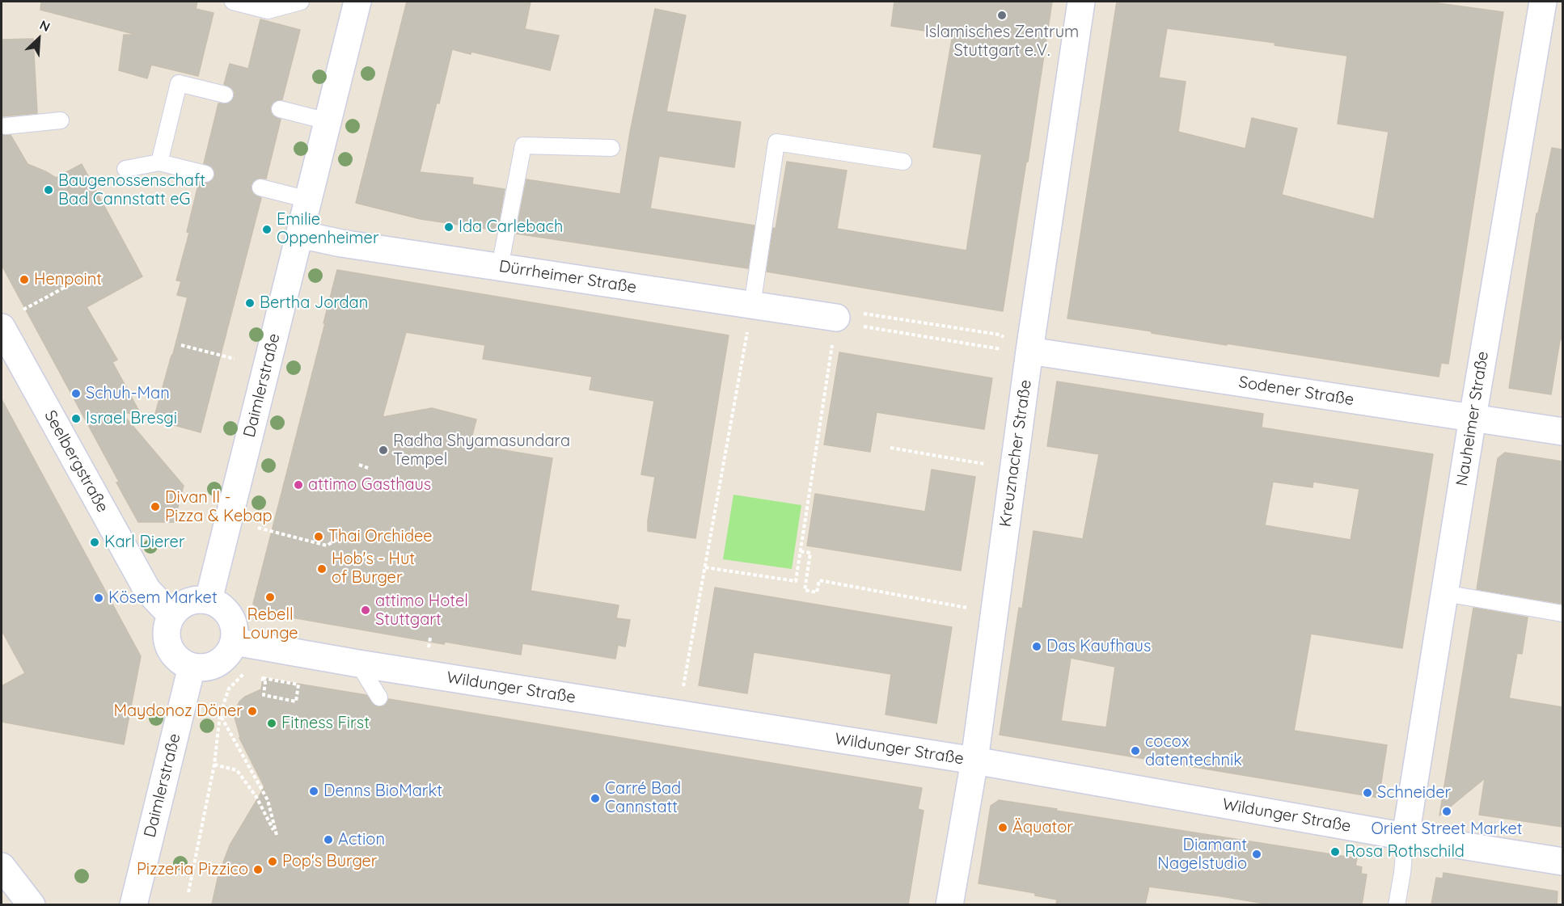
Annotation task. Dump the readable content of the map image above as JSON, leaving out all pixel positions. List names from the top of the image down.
{
  "streets": {
    "street": [
      "Dürrheimer Straße",
      "Daimlerstraße",
      "Sodener Straße",
      "Nauheimer Straße",
      "Kreuznacher Straße",
      "Seelbergstraße",
      "Wildunger Straße"
    ]
  },
  "crossings": [
    ["Dürrheimer Straße", "Daimlerstraße"],
    ["Daimlerstraße", "Seelbergstraße"],
    ["Daimlerstraße", "Wildunger Straße"],
    ["Sodener Straße", "Nauheimer Straße"],
    ["Sodener Straße", "Kreuznacher Straße"],
    ["Nauheimer Straße", "Wildunger Straße"],
    ["Kreuznacher Straße", "Wildunger Straße"],
    ["Seelbergstraße", "Wildunger Straße"]
  ],
  "places": [
    "Islamisches Zentrum Stuttgart e.V.",
    "Baugenossenschaft Bad Cannstatt eG",
    "Ida Carlebach",
    "Emilie Oppenheimer",
    "Henpoint",
    "Bertha Jordan",
    "Schuh-Man",
    "Israel Bresgi",
    "Radha Shyamasundara Tempel",
    "attimo Gasthaus",
    "Divan II - Pizza & Kebap",
    "Thai Orchidee",
    "Karl Dierer",
    "Hob's - Hut of Burger",
    "Rebell Lounge",
    "Kösem Market",
    "attimo Hotel Stuttgart",
    "Das Kaufhaus",
    "Maydonoz Döner",
    "Fitness First",
    "cocox datentechnik",
    "Denns BioMarkt",
    "Schneider",
    "Carré Bad Cannstatt",
    "Orient Street Market",
    "Äquator",
    "Action",
    "Rosa Rothschild",
    "Diamant Nagelstudio",
    "Pop's Burger",
    "Pizzeria Pizzico"
  ],
  "north": "top right"
}
